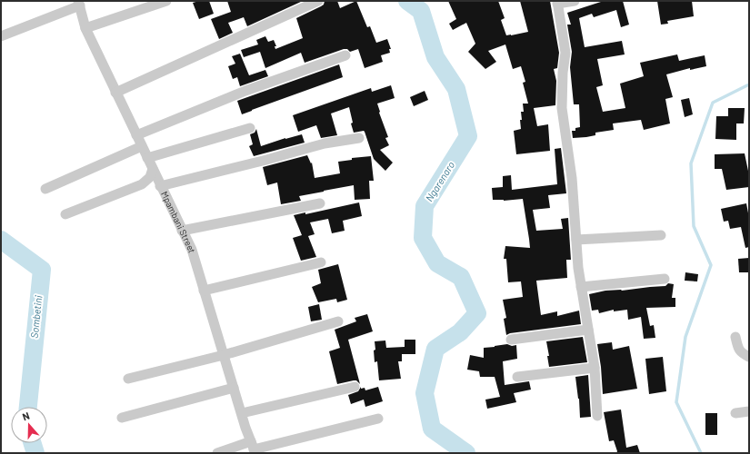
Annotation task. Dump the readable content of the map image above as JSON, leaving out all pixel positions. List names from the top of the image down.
{
  "streets": {
    "street": ["Mpambani Street"]
  },
  "water": ["Ngarenaro", "Sombetini"],
  "north": "top"
}
